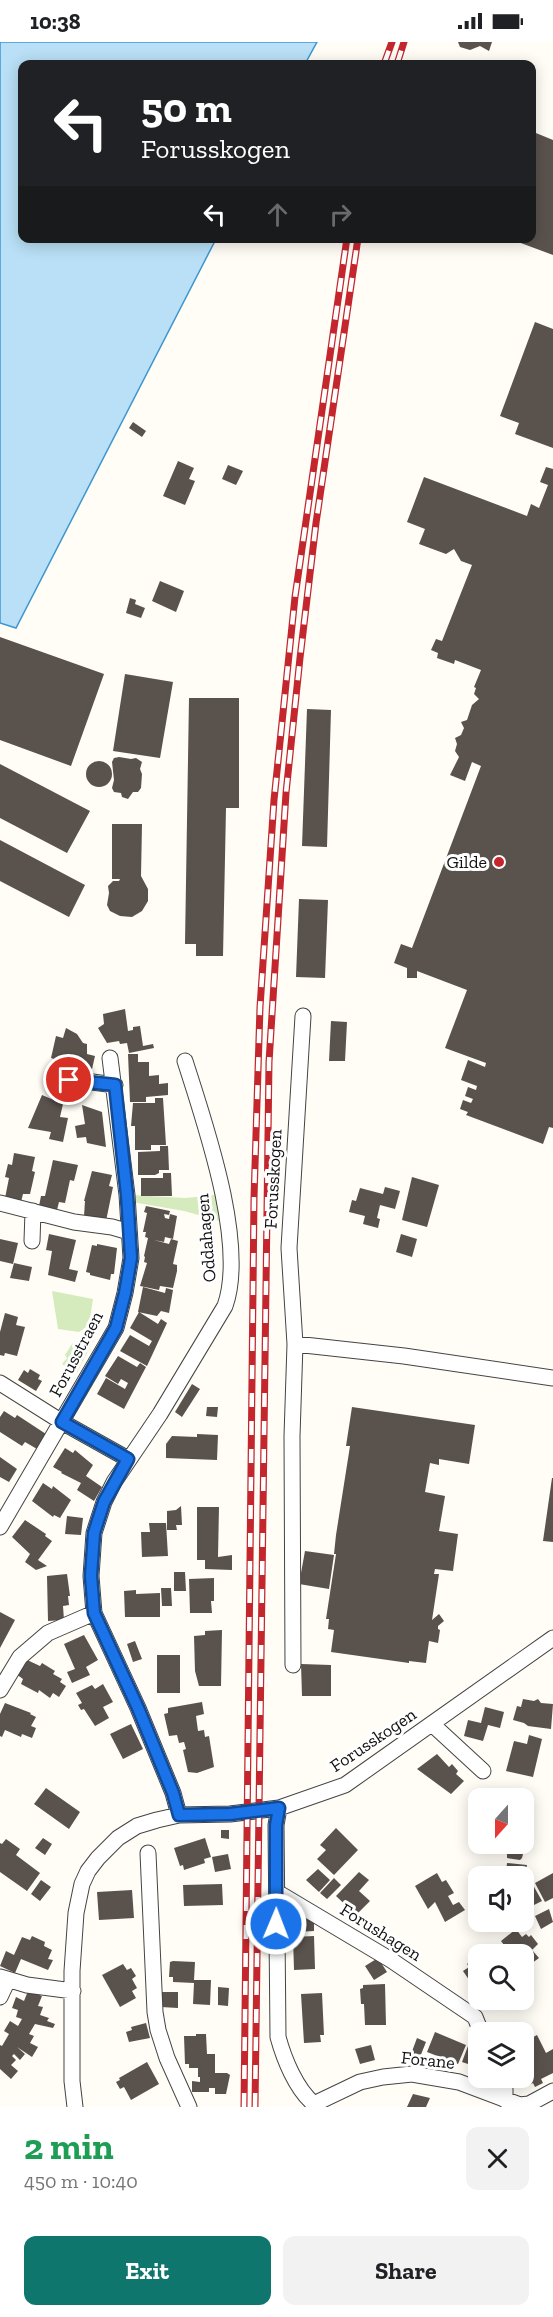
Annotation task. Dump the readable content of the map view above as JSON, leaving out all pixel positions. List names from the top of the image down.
{
  "streets": {
    "street": [
      "Forusskogen",
      "Oddahagen",
      "Forusstraen",
      "Forushagen",
      "Forane"
    ]
  },
  "crossings": [
    ["Forusskogen", "Oddahagen"]
  ],
  "places": ["Gilde"],
  "north": "bottom",
  "page": {
    "status": "10:38",
    "turn": ["50 m", "Forusskogen"],
    "heading": ["2 min", "450 m · 10:40"],
    "buttons": ["Exit", "Share"]
  }
}
